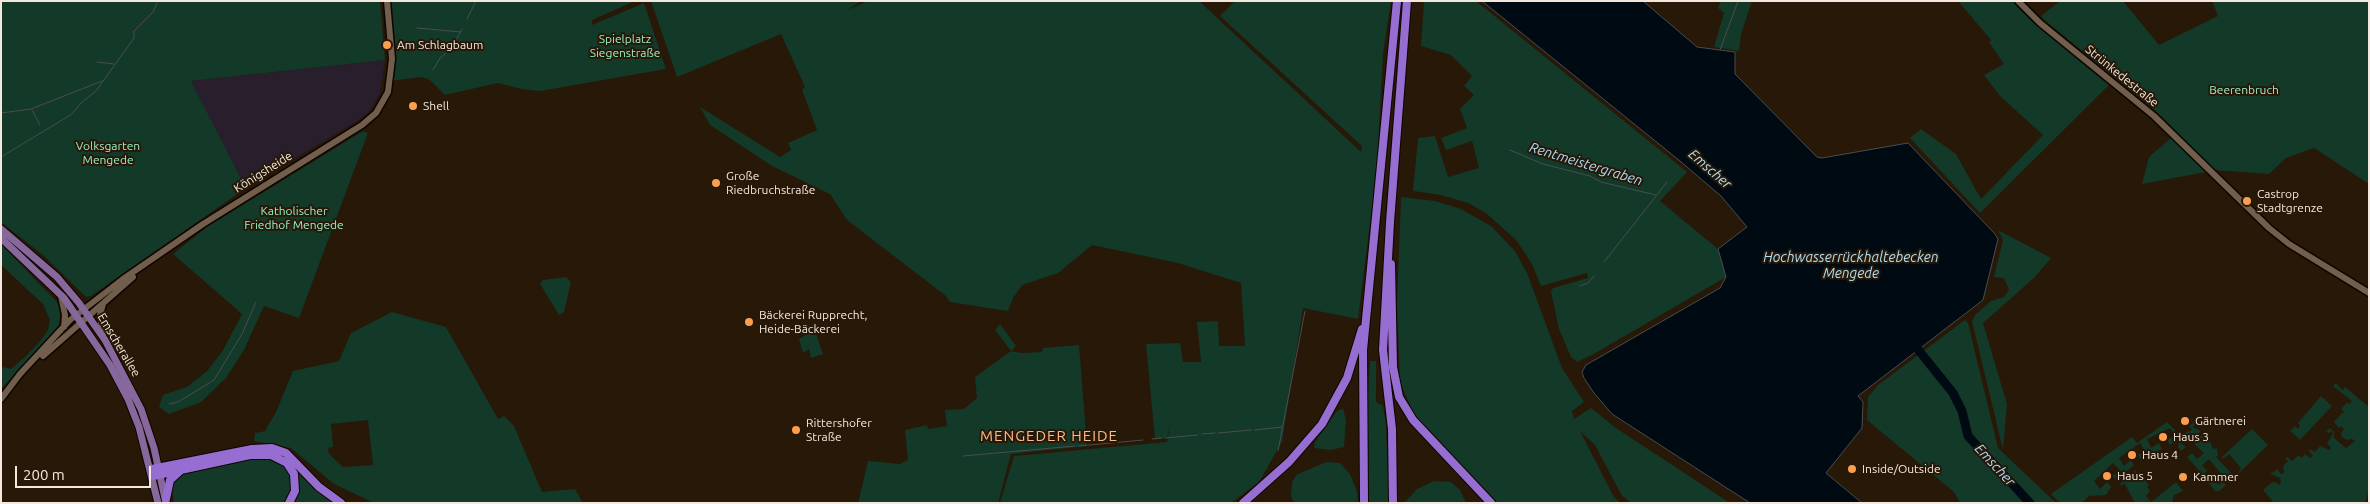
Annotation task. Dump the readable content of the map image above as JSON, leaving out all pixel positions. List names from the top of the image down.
{
  "streets": {
    "main road": ["Strünkedestraße", "Königsheide", "Emscherallee"]
  },
  "crossings": [
    ["Königsheide", "Emscherallee"]
  ],
  "districts": ["MENGEDER HEIDE"],
  "water": ["Rentmeistergraben", "Emscher", "Hochwasserrückhaltebecken Mengede"],
  "parks": [
    "Spielplatz Siegenstraße",
    "Beerenbruch",
    "Volksgarten Mengede",
    "Katholischer Friedhof Mengede"
  ],
  "places": [
    "Am Schlagbaum",
    "Shell",
    "Große Riedbruchstraße",
    "Castrop Stadtgrenze",
    "Bäckerei Rupprecht, Heide-Bäckerei",
    "Gärtnerei",
    "Rittershofer Straße",
    "Haus 3",
    "Haus 4",
    "Inside/Outside",
    "Haus 5",
    "Kammer"
  ],
  "scale_bar": "200 m"
}
